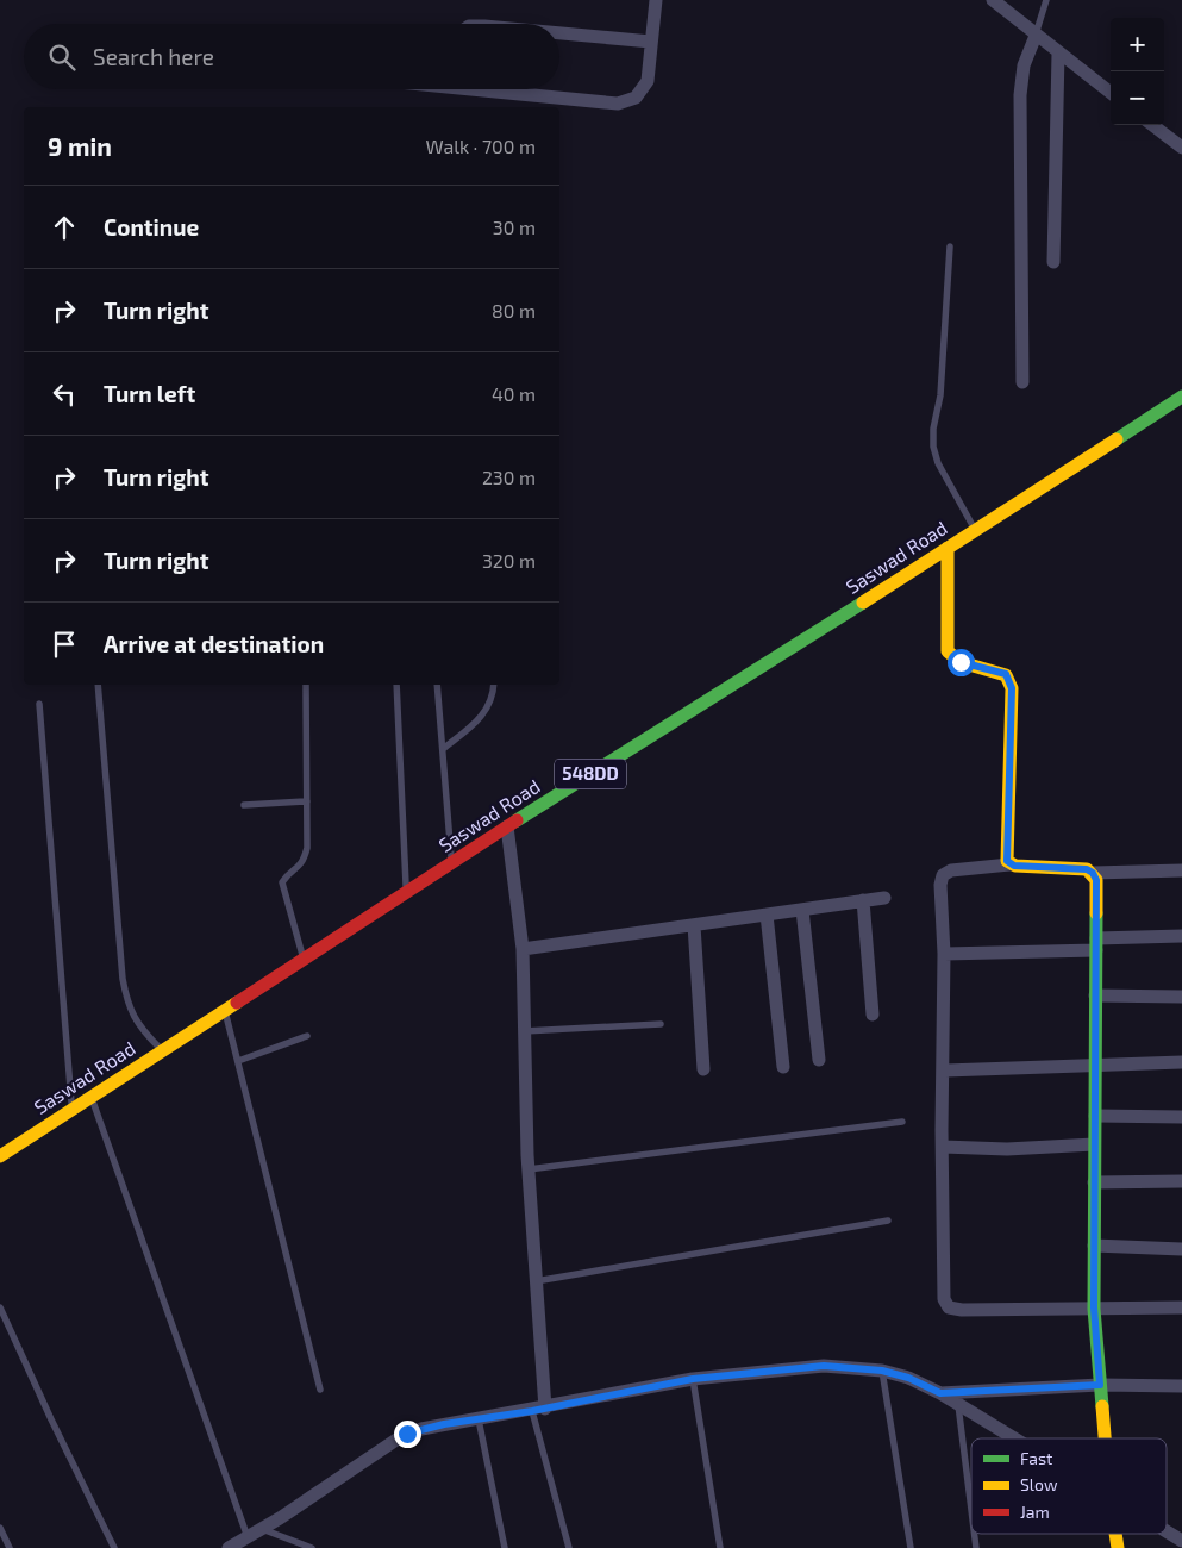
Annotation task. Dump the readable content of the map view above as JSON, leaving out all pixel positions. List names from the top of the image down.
{
  "streets": {
    "main road": ["Saswad Road", "548DD"]
  },
  "legend": ["Fast", "Slow", "Jam"],
  "page": {
    "map_buttons": ["+", "−"],
    "search": "Search here",
    "heading": ["9 min", "Walk · 700 m"],
    "list": [
      ["Continue", "30 m"],
      ["Turn right", "80 m"],
      ["Turn left", "40 m"],
      ["Turn right", "230 m"],
      ["Turn right", "320 m"],
      "Arrive at destination"
    ]
  }
}
